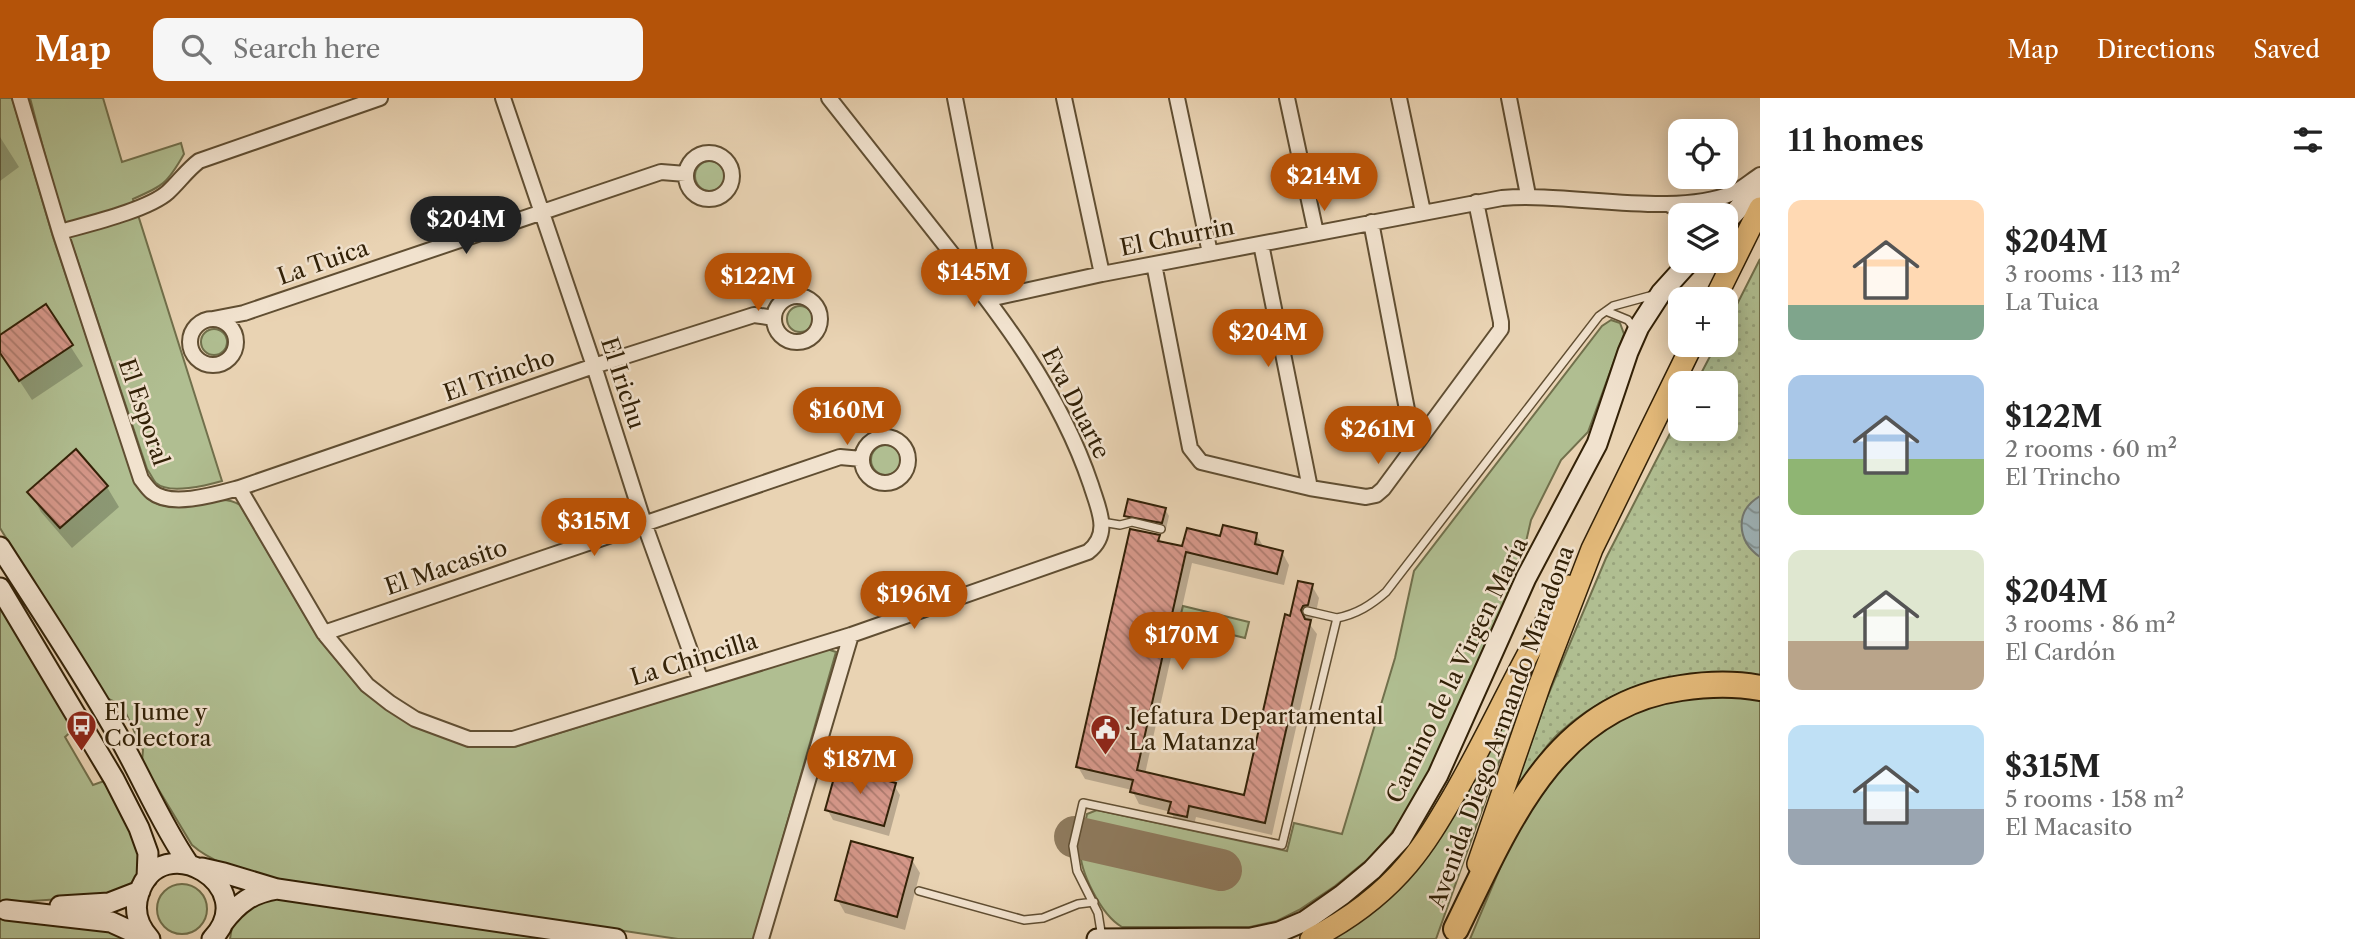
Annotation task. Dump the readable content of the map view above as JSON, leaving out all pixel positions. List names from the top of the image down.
{
  "streets": {
    "main road": ["Avenida Diego Armando Maradona"],
    "street": [
      "El Churrin",
      "La Tuica",
      "El Trincho",
      "El Irichu",
      "Eva Duarte",
      "El Esporal",
      "El Macasito",
      "La Chincilla",
      "Camino de la Virgen María"
    ]
  },
  "crossings": [
    ["El Churrin", "Eva Duarte"],
    ["La Tuica", "El Irichu"],
    ["El Trincho", "El Irichu"],
    ["El Trincho", "El Esporal"],
    ["El Irichu", "El Macasito"],
    ["El Irichu", "La Chincilla"],
    ["Eva Duarte", "La Chincilla"],
    ["El Macasito", "La Chincilla"]
  ],
  "places": {
    "bus stop": ["El Jume y Colectora"],
    "public building": ["Jefatura Departamental La Matanza"]
  },
  "page": {
    "header": "Map",
    "search": "Search here",
    "nav": ["Map", "Directions", "Saved"],
    "heading": "11 homes",
    "map_buttons": ["+", "−"],
    "price": [
      "$214M",
      "$204M",
      "$145M",
      "$122M",
      "$204M",
      "$160M",
      "$261M",
      "$315M",
      "$196M",
      "$170M",
      "$187M"
    ],
    "list": [
      {
        "name": "$204M",
        "note": "3 rooms · 113 m² · La Tuica"
      },
      {
        "name": "$122M",
        "note": "2 rooms · 60 m² · El Trincho"
      },
      {
        "name": "$204M",
        "note": "3 rooms · 86 m² · El Cardón"
      },
      {
        "name": "$315M",
        "note": "5 rooms · 158 m² · El Macasito"
      }
    ]
  }
}
